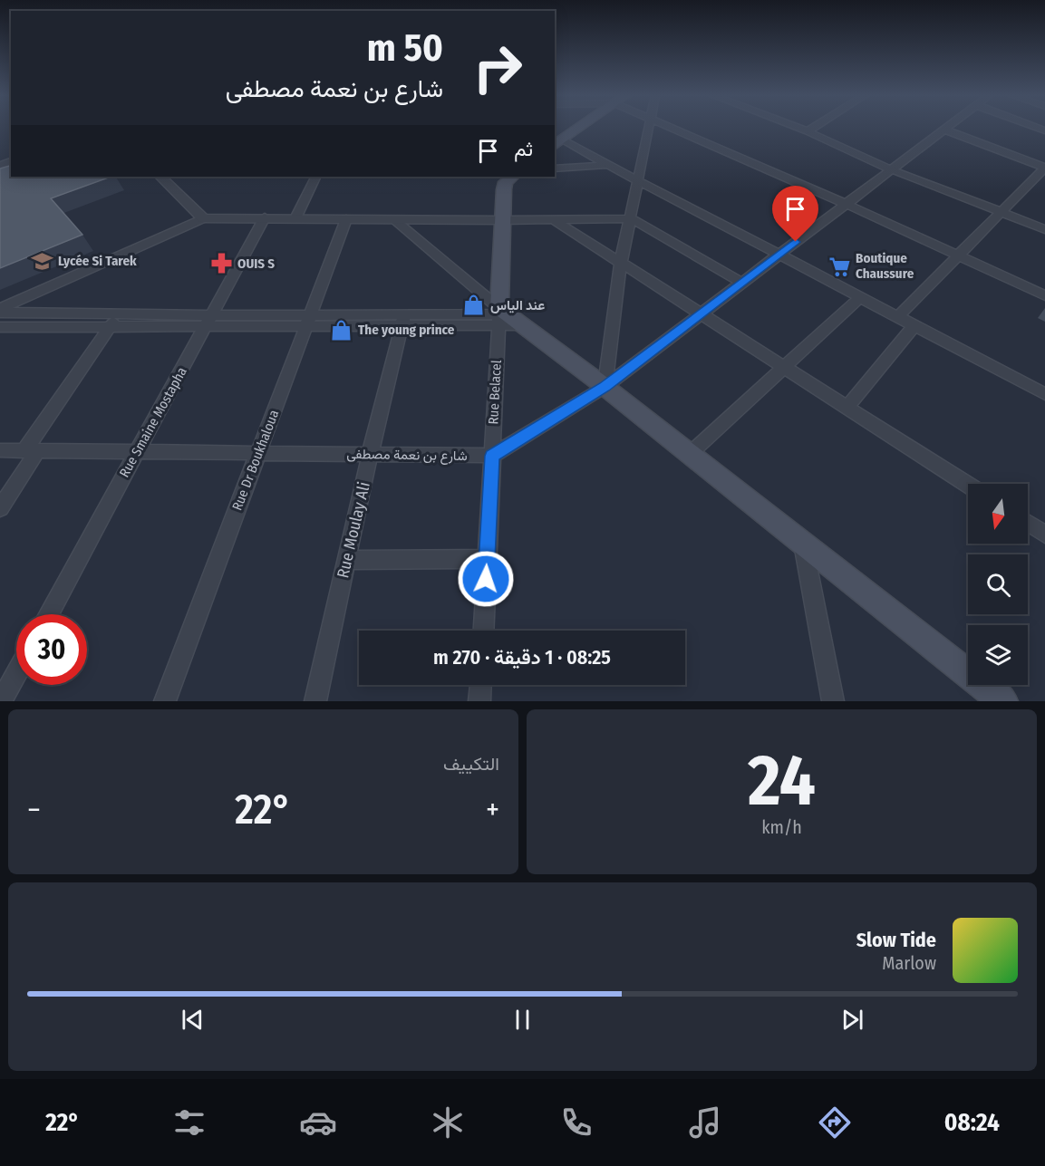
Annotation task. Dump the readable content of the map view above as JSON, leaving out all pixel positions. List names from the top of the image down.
{
  "streets": {
    "street": [
      "Rue Belacel",
      "Rue Smaine Mostapha",
      "شارع بن نعمة مصطفى",
      "Rue Dr Boukhaloua",
      "Rue Moulay Ali"
    ]
  },
  "crossings": [
    ["Rue Belacel", "شارع بن نعمة مصطفى"],
    ["Rue Smaine Mostapha", "شارع بن نعمة مصطفى"],
    ["شارع بن نعمة مصطفى", "Rue Dr Boukhaloua"],
    ["شارع بن نعمة مصطفى", "Rue Moulay Ali"]
  ],
  "places": {
    "school or university": ["Lycée Si Tarek"],
    "pharmacy": ["OUIS S"],
    "supermarket": ["Boutique Chaussure"],
    "shop": ["عند الياس", "The young prince"]
  },
  "north": "bottom",
  "page": {
    "turn": ["50 m", "شارع بن نعمة مصطفى"],
    "then": "ثم",
    "limit": "30",
    "trip": "08:25 · 1 دقيقة · 270 m",
    "tile": [
      ["24", "km/h"],
      "التكييف"
    ],
    "heat": ["−", "22°", "+"],
    "song": ["Slow Tide", "Marlow"],
    "tabs": ["08:24", "22°"]
  }
}
